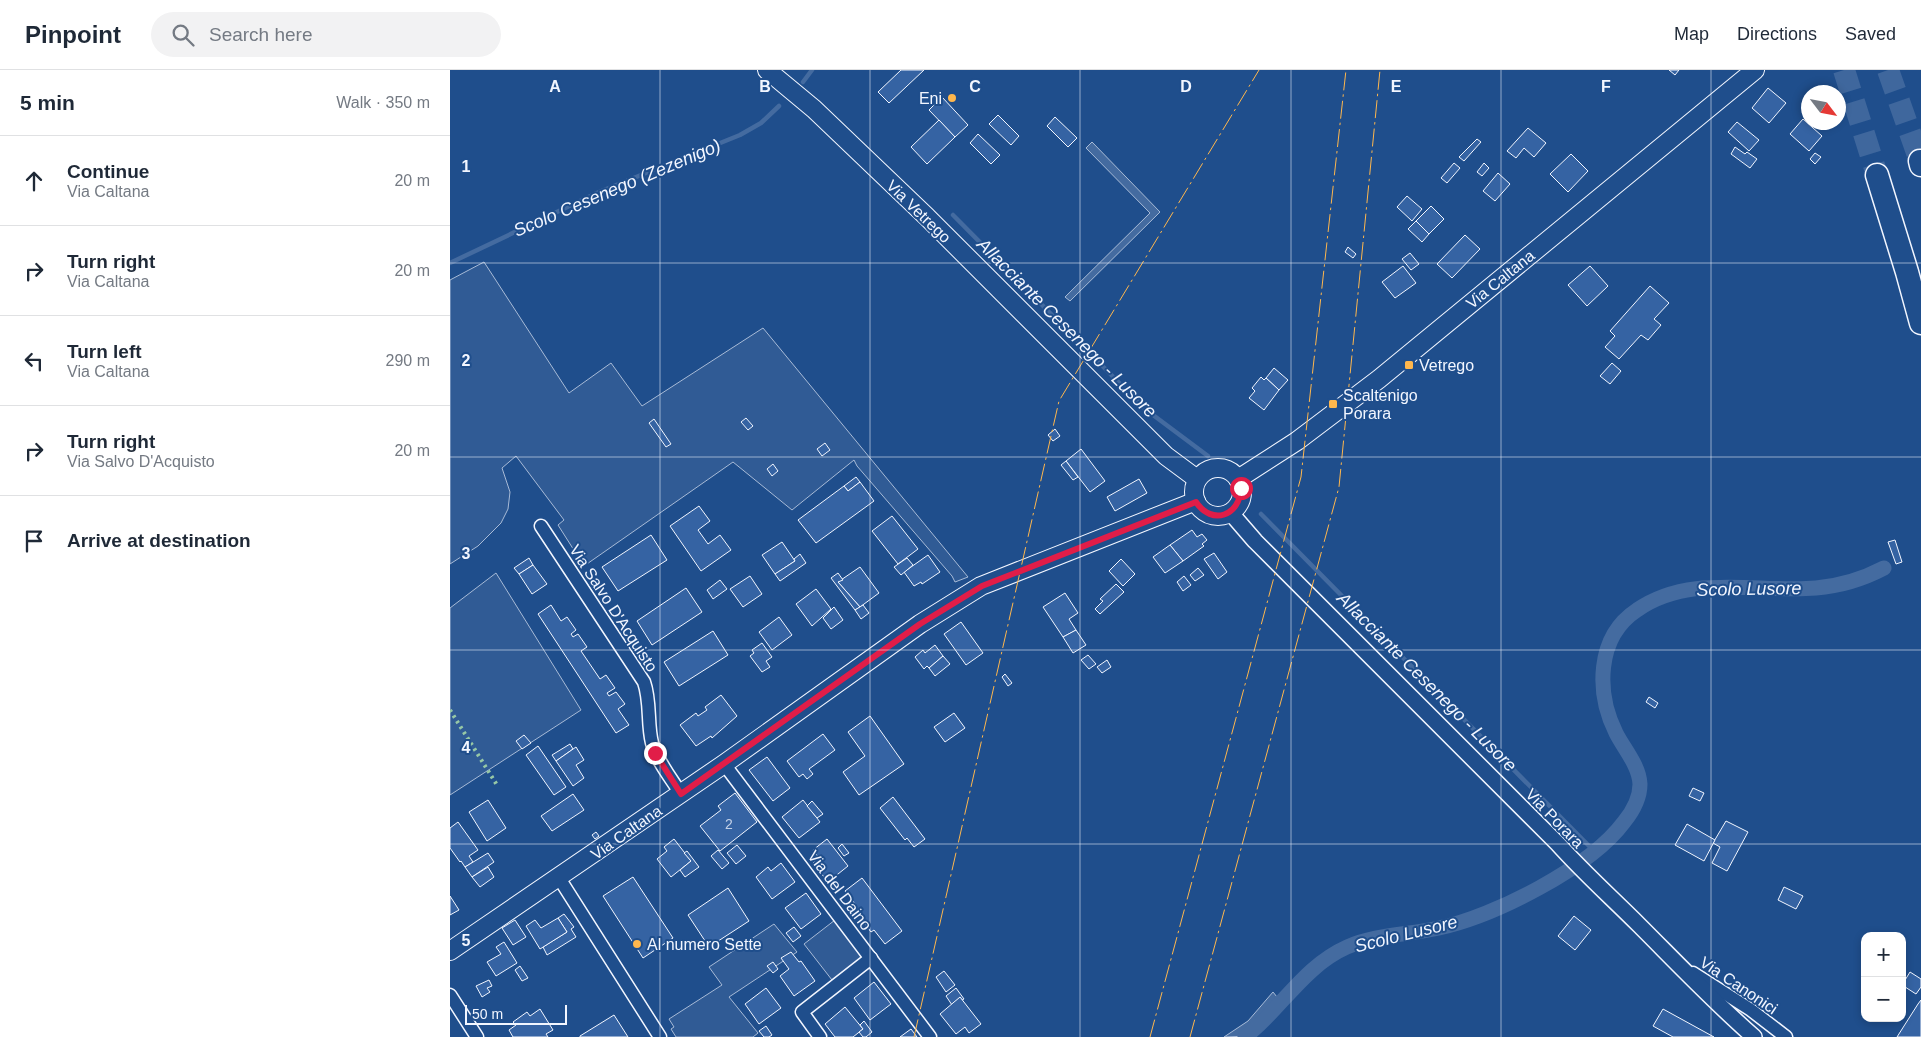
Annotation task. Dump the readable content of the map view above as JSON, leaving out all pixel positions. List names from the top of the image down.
{
  "streets": {
    "main road": ["Via Vetrego", "Via Caltana"],
    "street": [
      "Via Salvo D'Acquisto",
      "Via Porara",
      "Via del Daino",
      "Via Canonici"
    ]
  },
  "crossings": [
    ["Via Vetrego", "Via Caltana"],
    ["Via Vetrego", "Via Porara"],
    ["Via Caltana", "Via Salvo D'Acquisto"],
    ["Via Caltana", "Via Porara"],
    ["Via Caltana", "Via del Daino"],
    ["Via Porara", "Via Canonici"]
  ],
  "water": ["Scolo Cesenego (Zezenigo)", "Allacciante Cesenego - Lusore", "Scolo Lusore"],
  "places": {
    "other": ["Eni", "Al numero Sette"],
    "transit": ["Vetrego", "Scaltenigo Porara"]
  },
  "house_numbers": ["2"],
  "scale_bar": "50 m",
  "north": "bottom right",
  "page": {
    "header": "Pinpoint",
    "search": "Search here",
    "nav": ["Map", "Directions", "Saved"],
    "heading": ["5 min", "Walk · 350 m"],
    "list": [
      ["Continue", "Via Caltana", "20 m"],
      ["Turn right", "Via Caltana", "20 m"],
      ["Turn left", "Via Caltana", "290 m"],
      ["Turn right", "Via Salvo D'Acquisto", "20 m"],
      "Arrive at destination"
    ],
    "map_buttons": ["+", "−"],
    "scale": "50 m"
  },
  "grid": {
    "columns": [
      "A",
      "B",
      "C",
      "D",
      "E",
      "F"
    ],
    "rows": [
      "1",
      "2",
      "3",
      "4",
      "5"
    ]
  }
}
